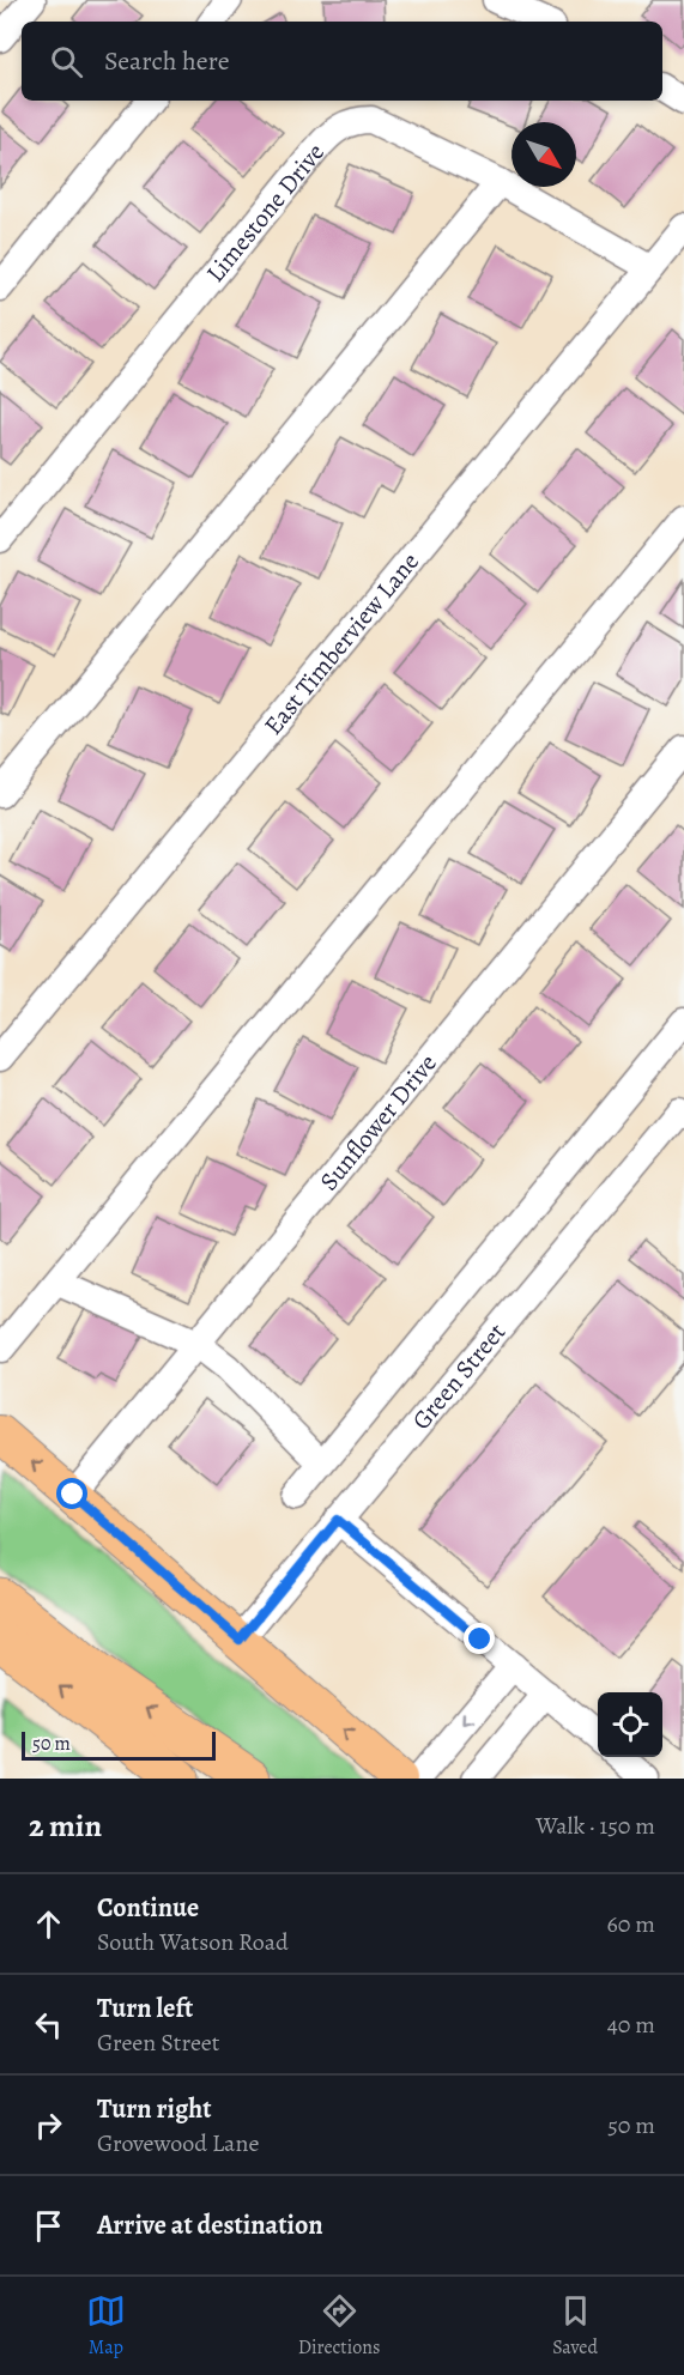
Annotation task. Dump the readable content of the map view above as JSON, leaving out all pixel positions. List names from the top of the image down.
{
  "streets": {
    "street": [
      "Limestone Drive",
      "East Timberview Lane",
      "Sunflower Drive",
      "Green Street"
    ]
  },
  "crossings": [
    ["Limestone Drive", "East Timberview Lane"]
  ],
  "scale_bar": "50 m",
  "north": "bottom right",
  "page": {
    "search": "Search here",
    "scale": "50 m",
    "heading": ["2 min", "Walk · 150 m"],
    "list": [
      ["Continue", "South Watson Road", "60 m"],
      ["Turn left", "Green Street", "40 m"],
      ["Turn right", "Grovewood Lane", "50 m"],
      "Arrive at destination"
    ],
    "nav": ["Map", "Directions", "Saved"]
  }
}
